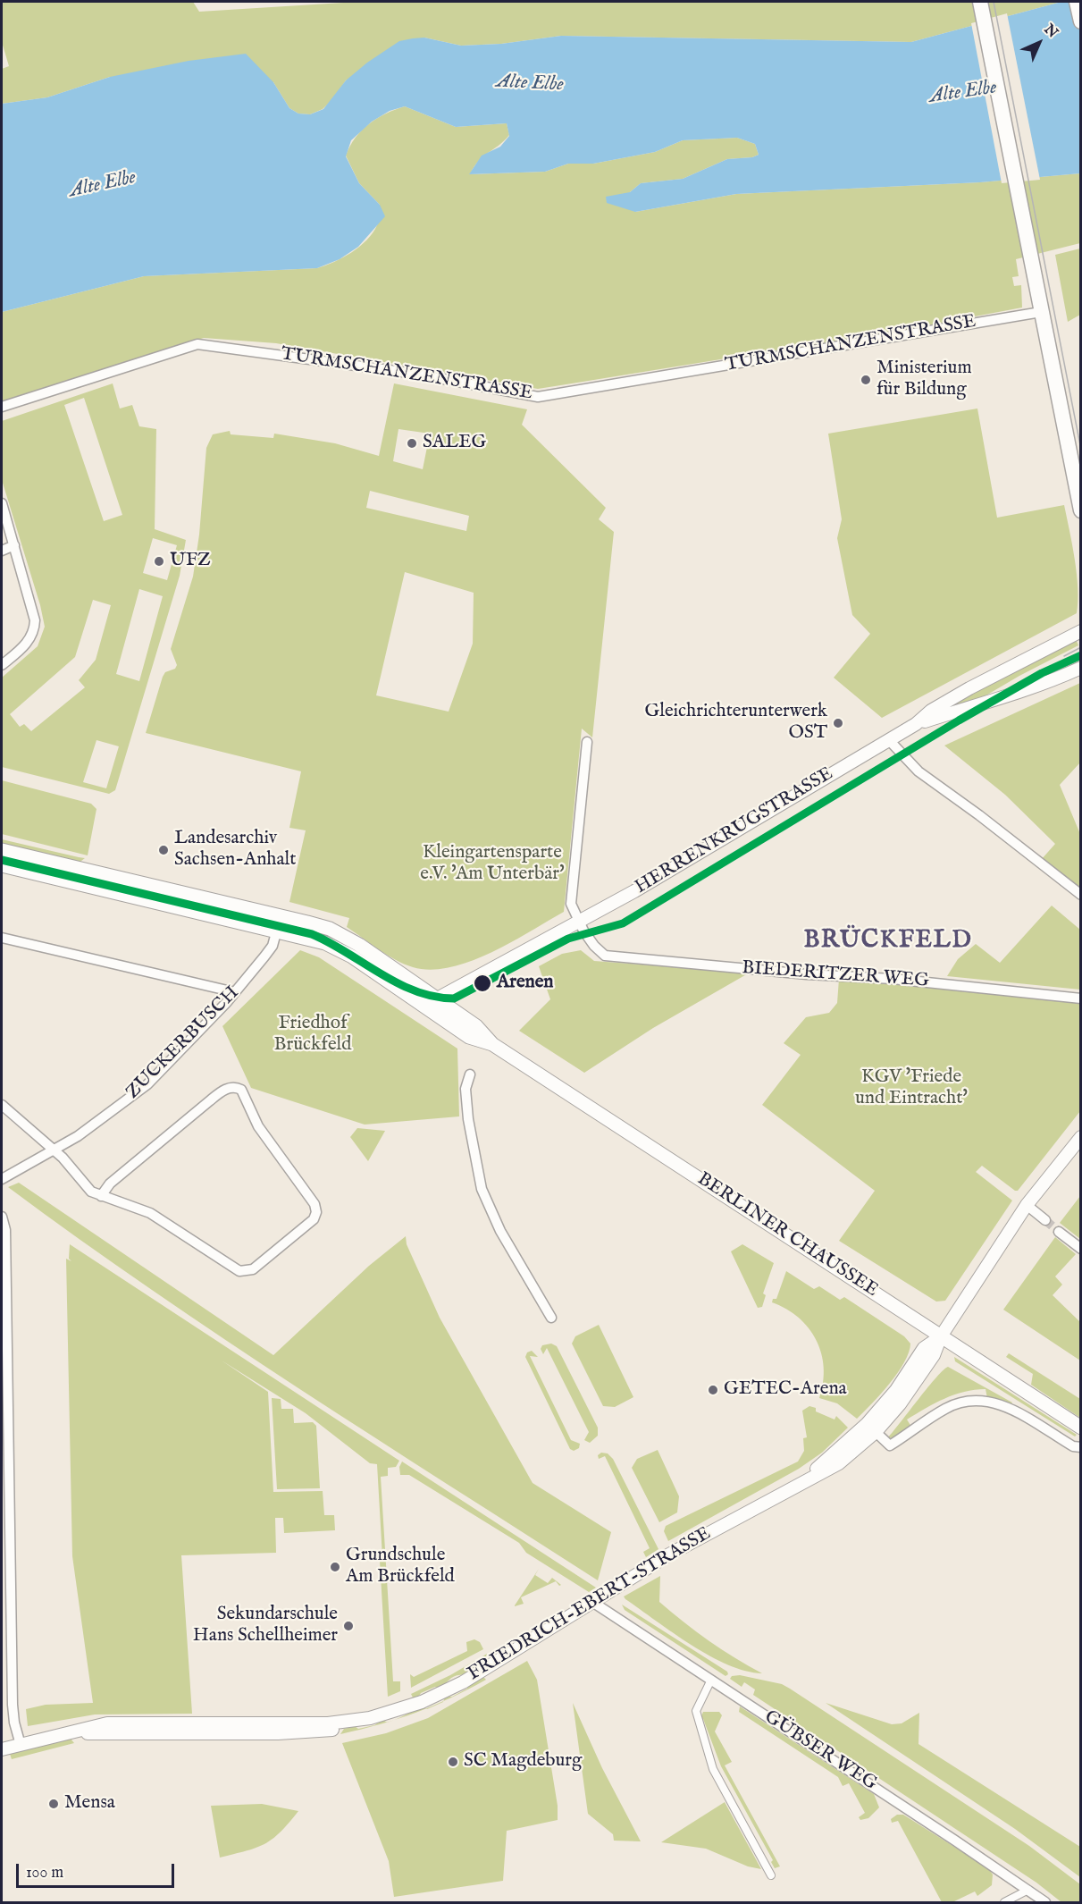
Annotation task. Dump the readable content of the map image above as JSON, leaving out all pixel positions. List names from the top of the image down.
{
  "streets": {
    "main road": ["BERLINER CHAUSSEE"],
    "street": [
      "TURMSCHANZENSTRASSE",
      "HERRENKRUGSTRASSE",
      "BIEDERITZER WEG",
      "ZUCKERBUSCH",
      "FRIEDRICH-EBERT-STRASSE",
      "GÜBSER WEG"
    ]
  },
  "crossings": [
    ["HERRENKRUGSTRASSE", "BIEDERITZER WEG"],
    ["HERRENKRUGSTRASSE", "BERLINER CHAUSSEE"],
    ["ZUCKERBUSCH", "BERLINER CHAUSSEE"],
    ["BERLINER CHAUSSEE", "FRIEDRICH-EBERT-STRASSE"],
    ["FRIEDRICH-EBERT-STRASSE", "GÜBSER WEG"]
  ],
  "districts": ["BRÜCKFELD"],
  "water": ["Alte Elbe"],
  "parks": ["Kleingartensparte e.V. 'Am Unterbär'", "Friedhof Brückfeld", "KGV 'Friede und Eintracht'"],
  "places": [
    "Ministerium für Bildung",
    "SALEG",
    "UFZ",
    "Gleichrichterunterwerk OST",
    "Landesarchiv Sachsen-Anhalt",
    "Arenen",
    "GETEC-Arena",
    "Grundschule Am Brückfeld",
    "Sekundarschule Hans Schellheimer",
    "SC Magdeburg",
    "Mensa"
  ],
  "scale_bar": "100 m",
  "north": "top right"
}
